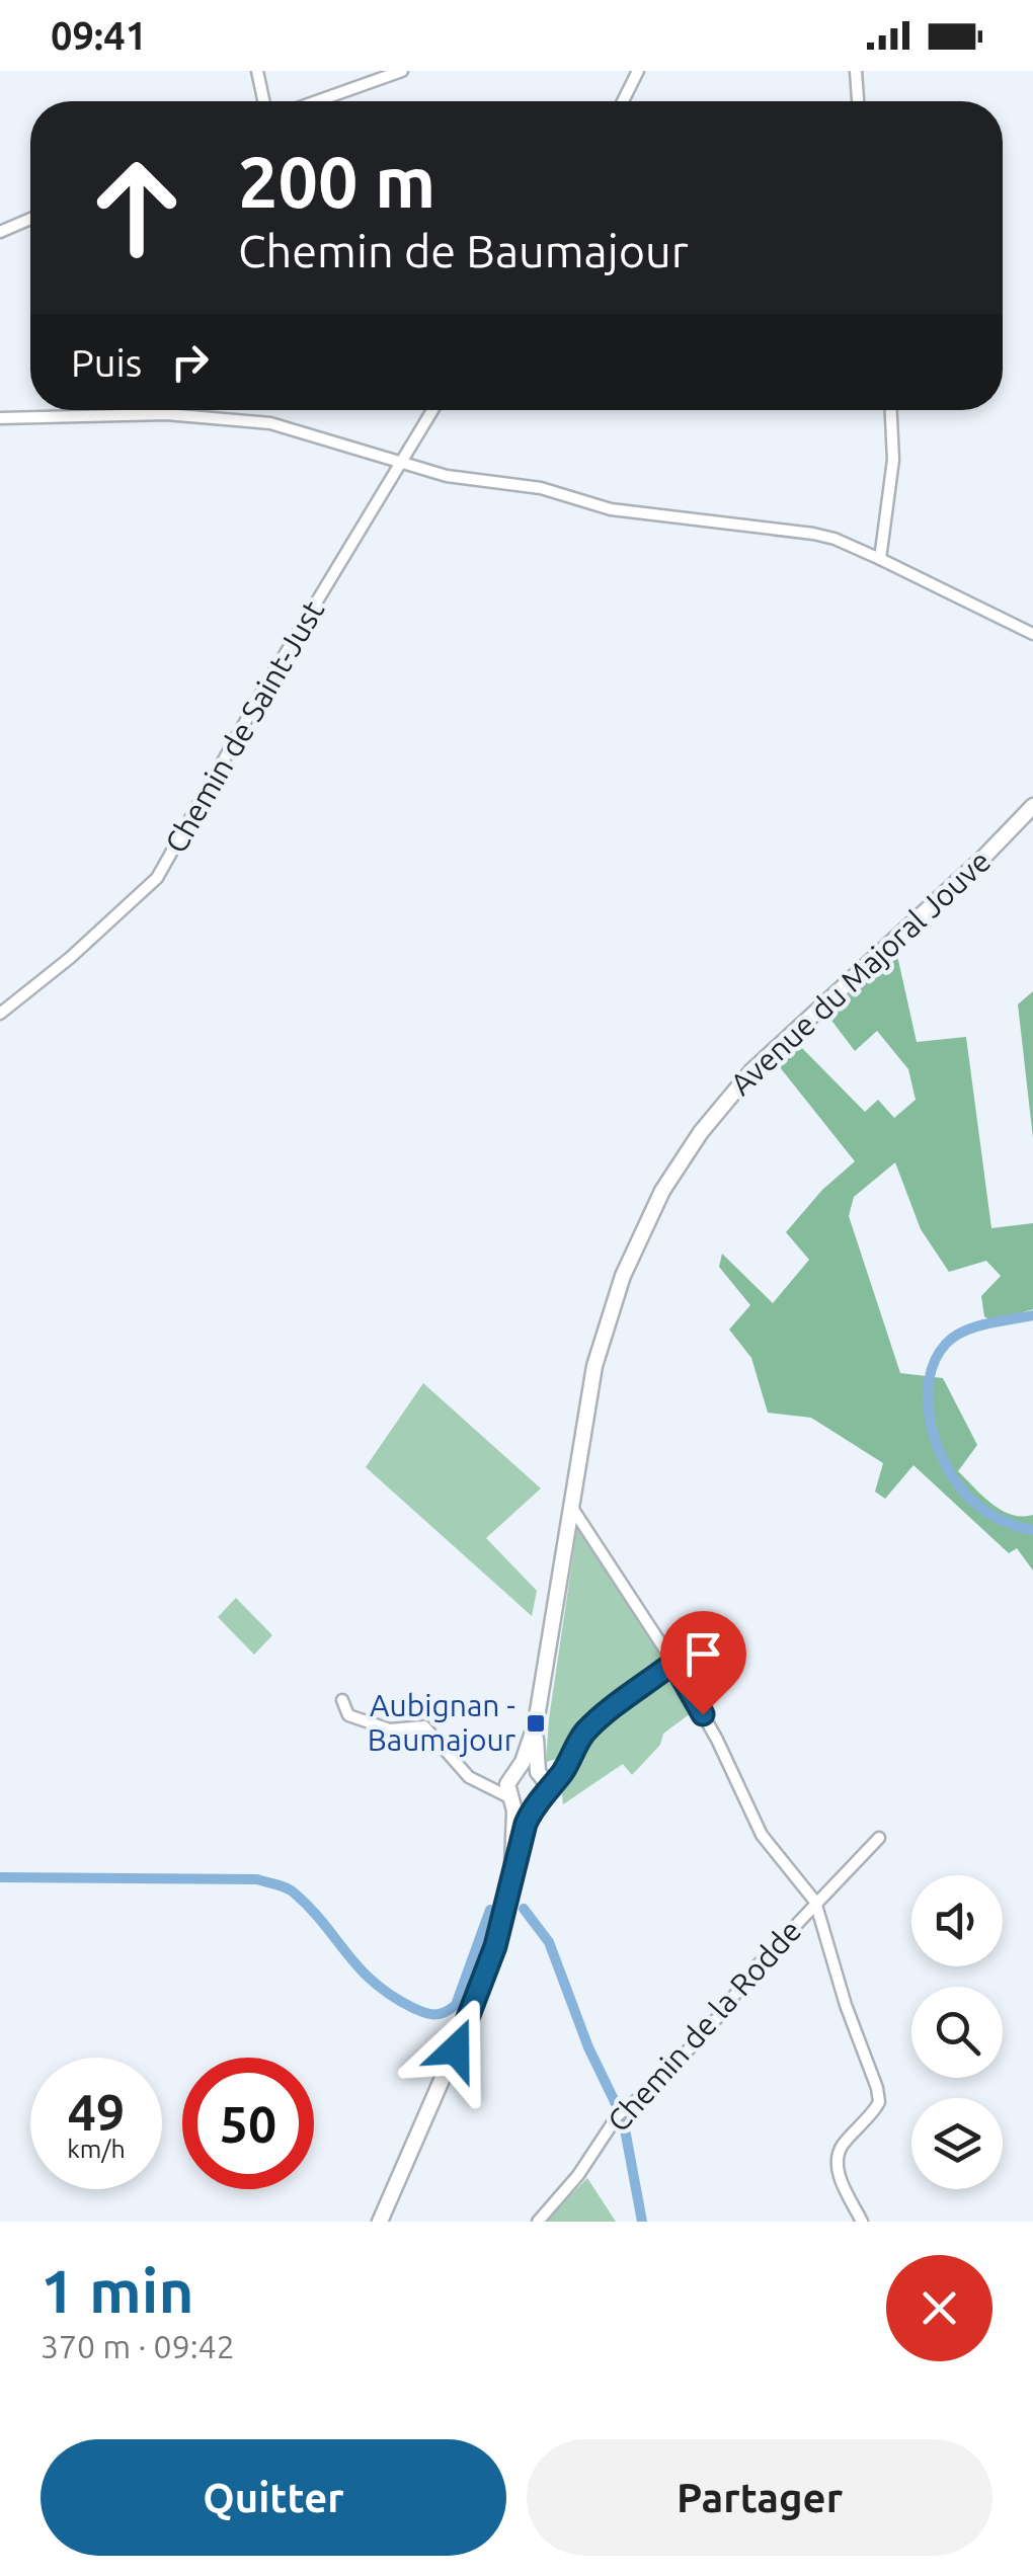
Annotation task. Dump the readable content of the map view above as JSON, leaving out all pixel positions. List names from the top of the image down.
{
  "streets": {
    "main road": ["Avenue du Majoral Jouve"],
    "street": ["Chemin de Saint-Just", "Chemin de la Rodde"]
  },
  "places": {
    "transit": ["Aubignan - Baumajour"]
  },
  "page": {
    "status": "09:41",
    "turn": ["200 m", "Chemin de Baumajour"],
    "then": "Puis",
    "speed": "49 km/h",
    "limit": "50",
    "heading": ["1 min", "370 m · 09:42"],
    "buttons": ["Quitter", "Partager"]
  }
}
